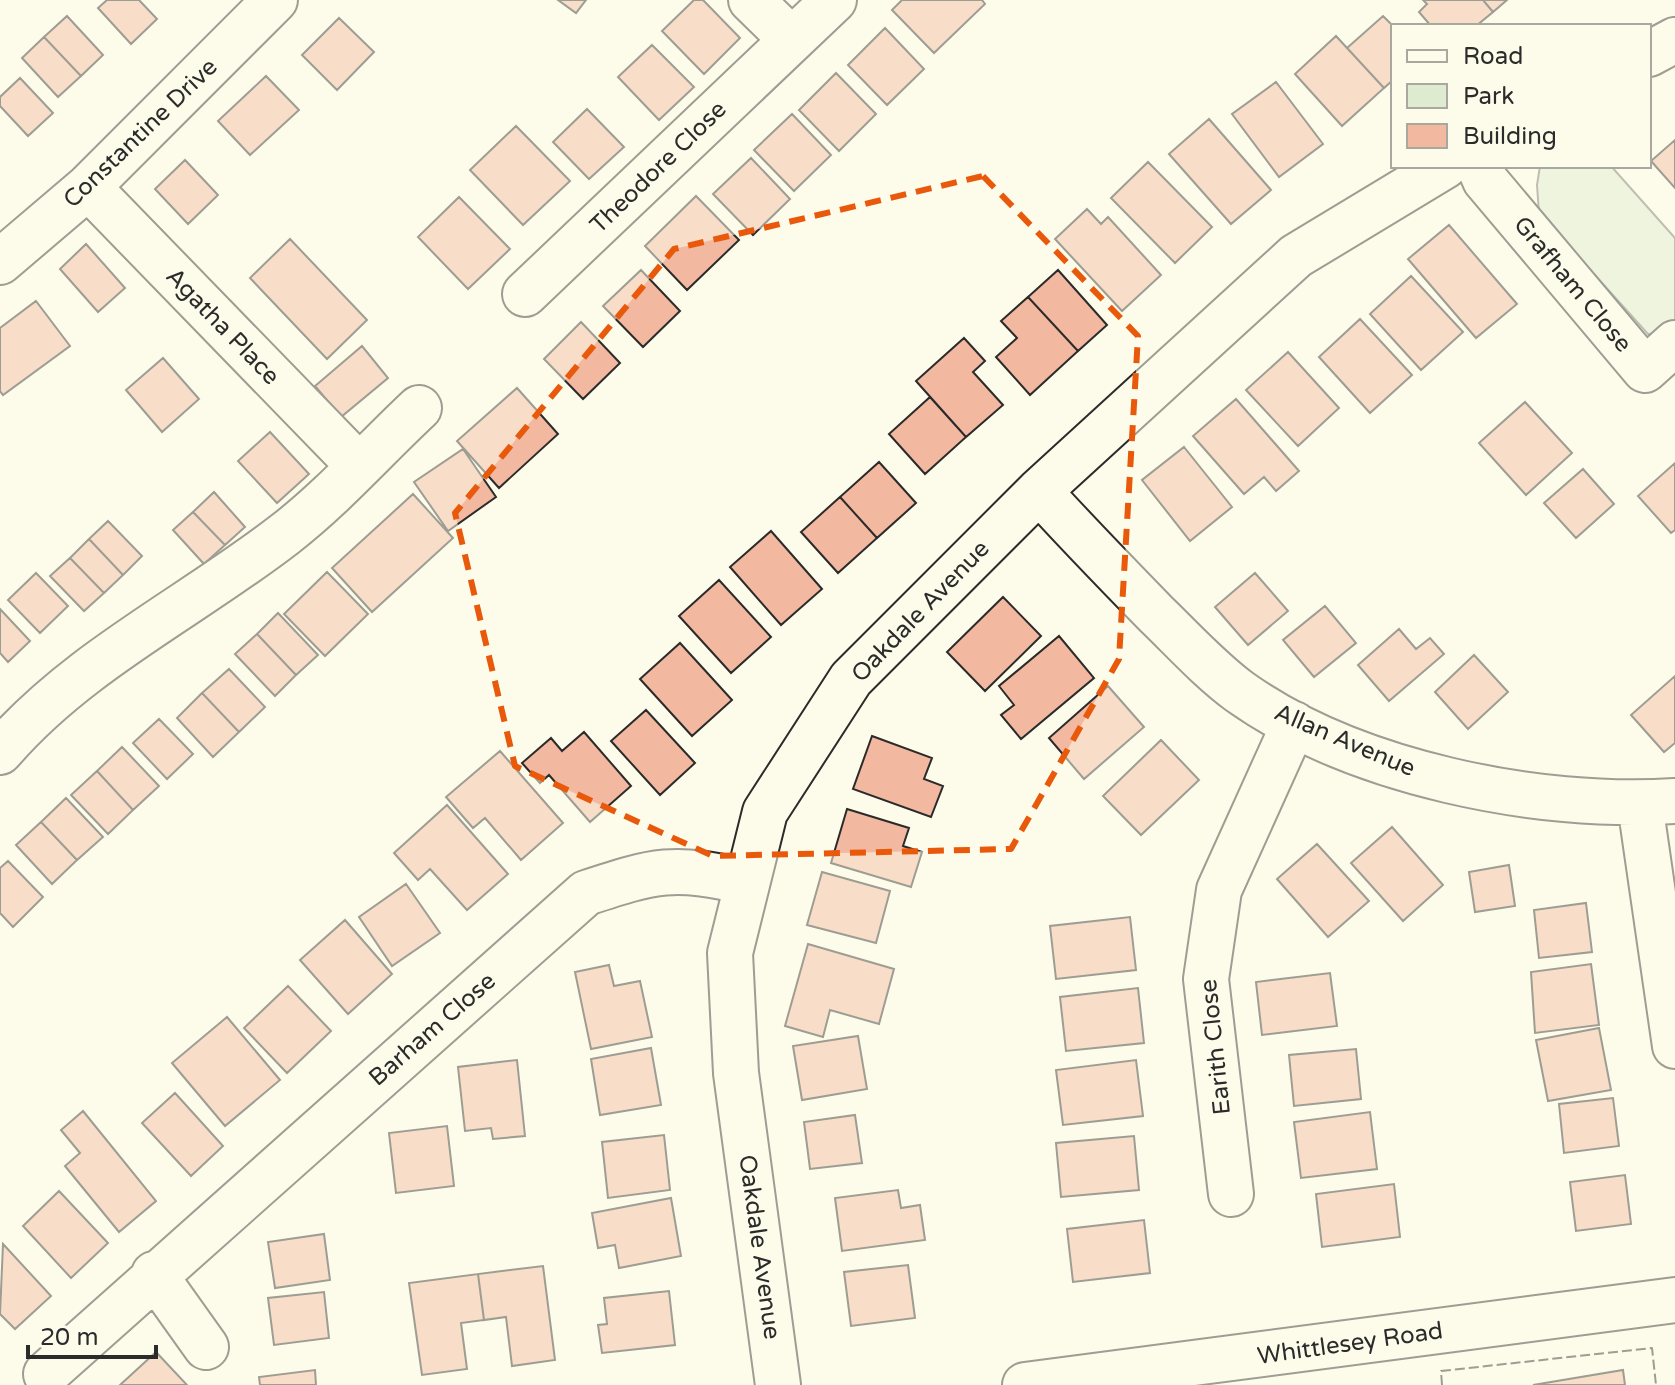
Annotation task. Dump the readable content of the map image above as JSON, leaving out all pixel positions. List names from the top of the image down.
{
  "streets": {
    "street": [
      "Constantine Drive",
      "Theodore Close",
      "Grafham Close",
      "Agatha Place",
      "Oakdale Avenue",
      "Allan Avenue",
      "Barham Close",
      "Earith Close",
      "Whittlesey Road"
    ]
  },
  "crossings": [
    ["Constantine Drive", "Agatha Place"],
    ["Oakdale Avenue", "Allan Avenue"],
    ["Oakdale Avenue", "Barham Close"],
    ["Allan Avenue", "Earith Close"]
  ],
  "legend": ["Road", "Park", "Building"],
  "scale_bar": "20 m"
}
